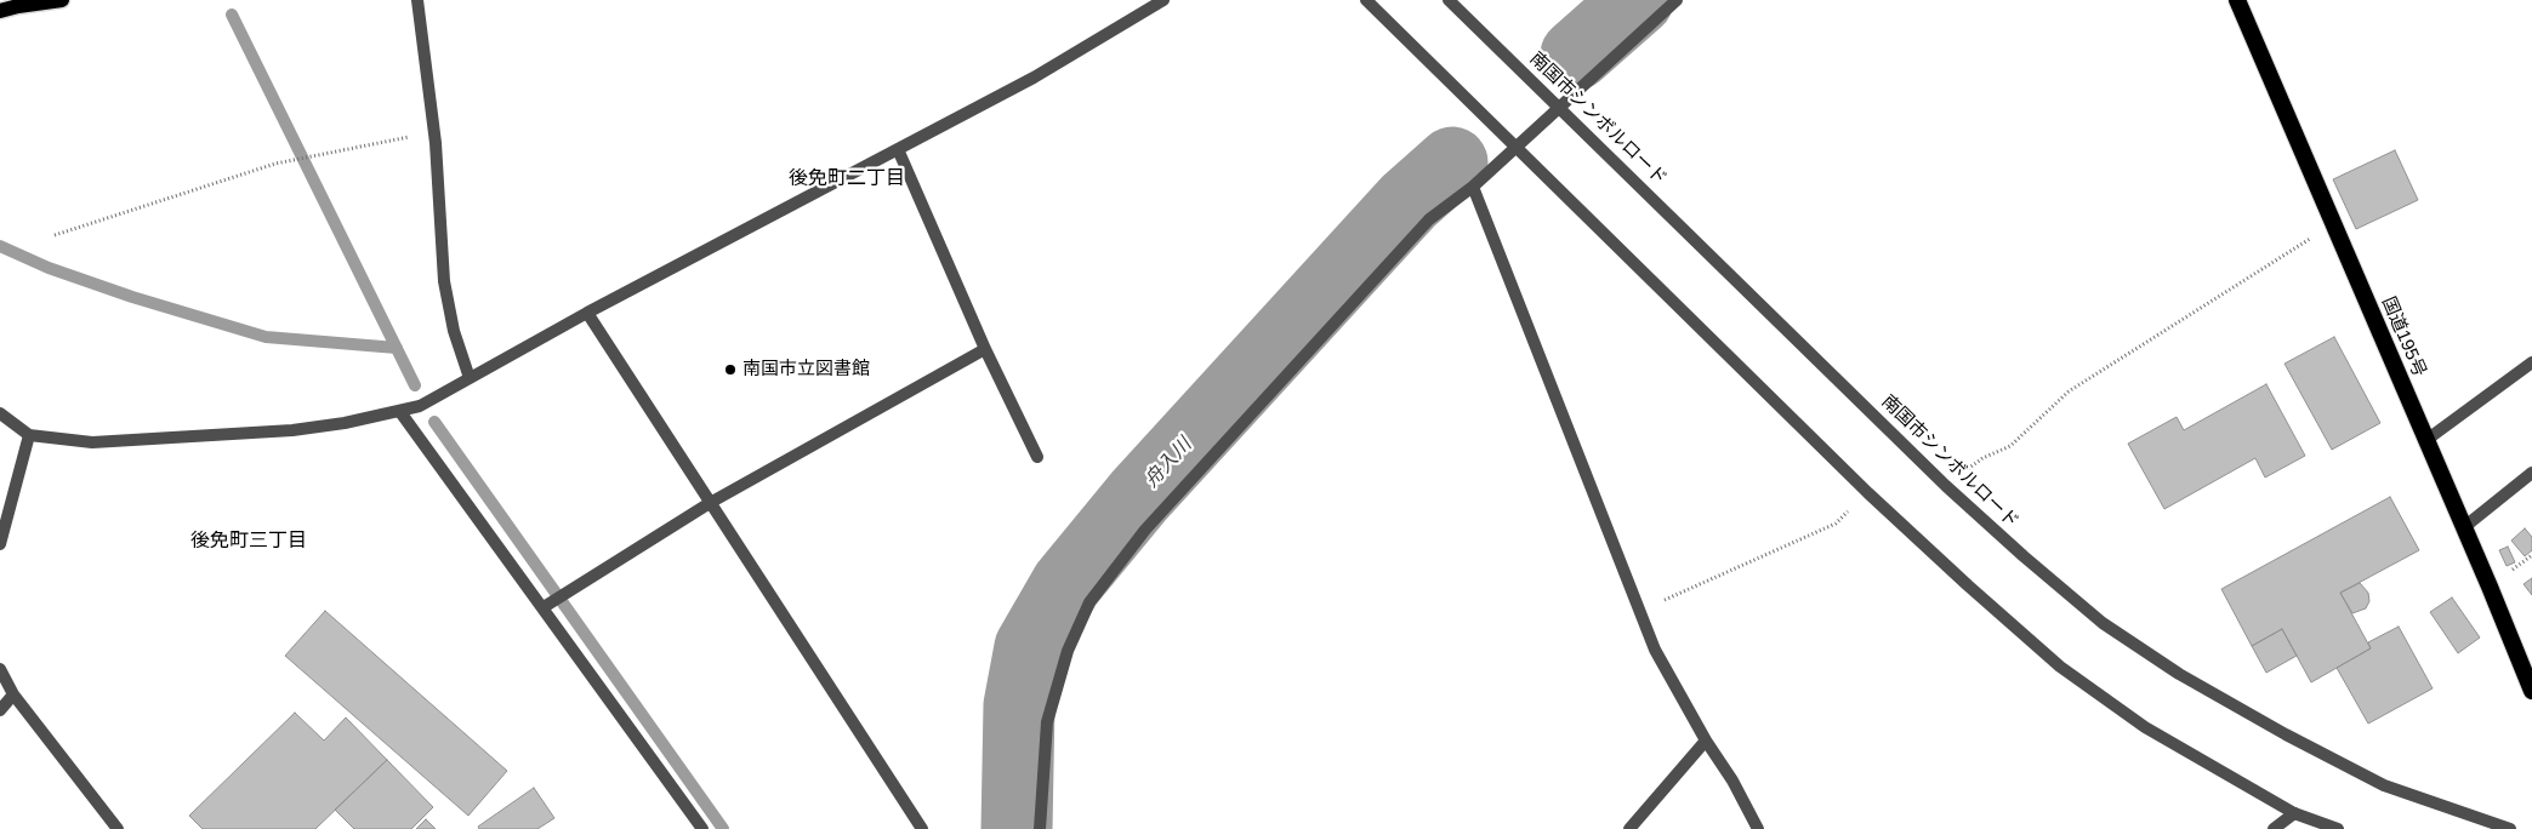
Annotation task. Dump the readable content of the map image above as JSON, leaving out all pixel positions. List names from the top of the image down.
{
  "streets": {
    "highway": ["国道195号"],
    "street": ["南国市シンボルロード"]
  },
  "districts": ["後免町二丁目", "後免町三丁目"],
  "water": ["舟入川"],
  "places": ["南国市立図書館"]
}
